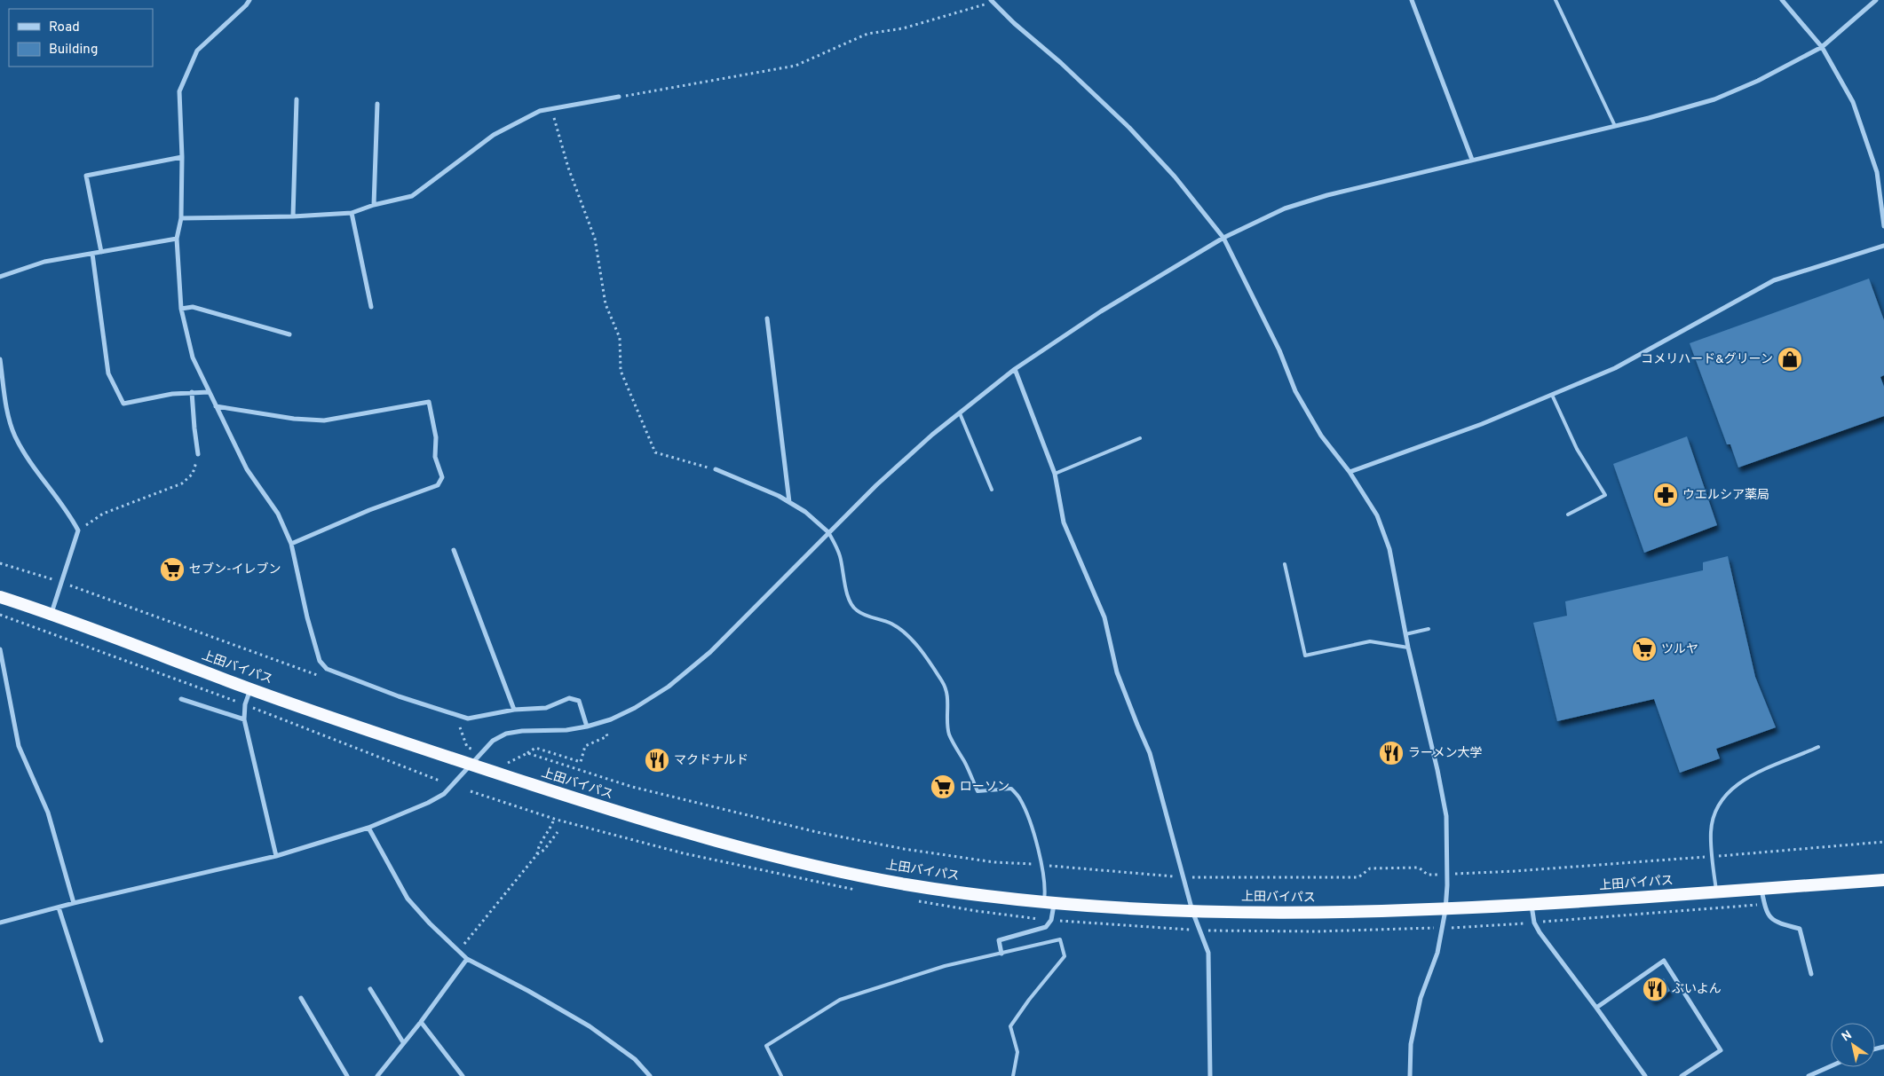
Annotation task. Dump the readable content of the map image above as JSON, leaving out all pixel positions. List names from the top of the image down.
{
  "streets": {
    "highway": ["上田バイパス"]
  },
  "places": {
    "shop": ["コメリハード&グリーン"],
    "pharmacy": ["ウエルシア薬局"],
    "supermarket": ["セブン-イレブン", "ツルヤ", "ローソン"],
    "restaurant": ["ラーメン大学", "マクドナルド", "ぶいよん"]
  },
  "legend": ["Road", "Building"],
  "north": "top left"
}
